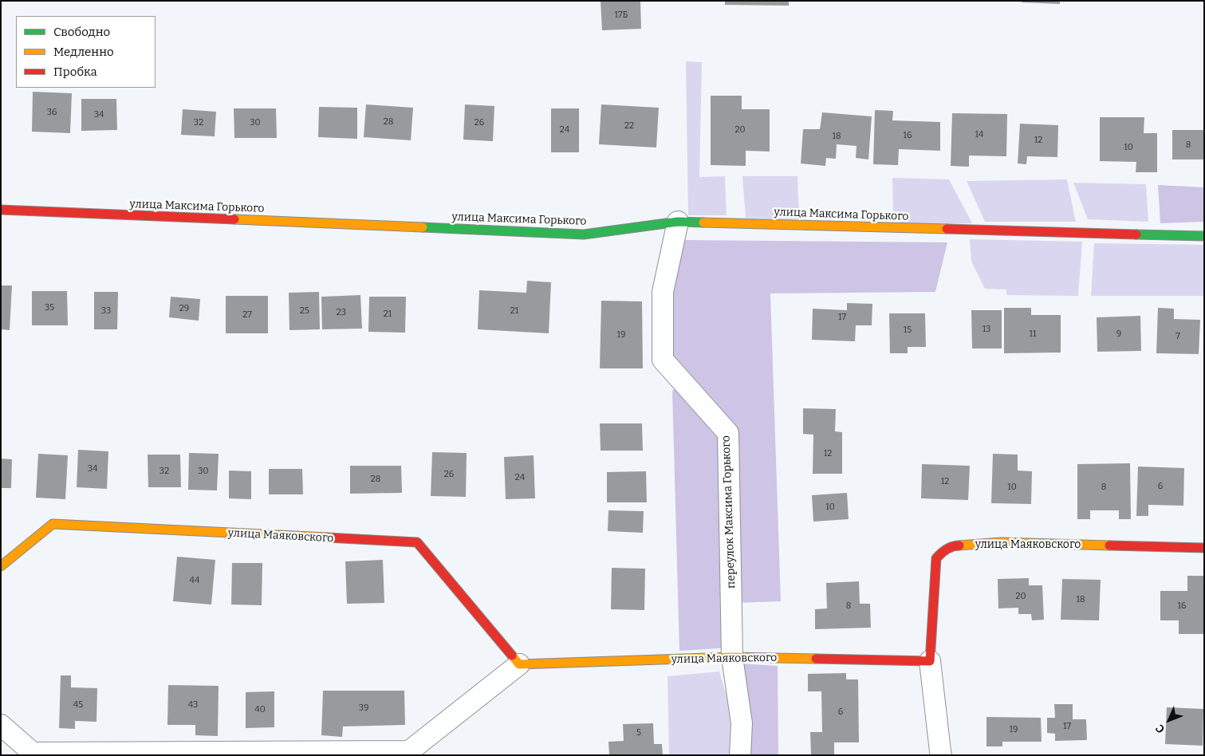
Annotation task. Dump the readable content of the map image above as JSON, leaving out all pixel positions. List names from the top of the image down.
{
  "streets": {
    "street": ["улица Максима Горького", "переулок Максима Горького", "улица Маяковского"]
  },
  "crossings": [
    ["улица Максима Горького", "переулок Максима Горького"],
    ["переулок Максима Горького", "улица Маяковского"]
  ],
  "house_numbers": [
    "17Б",
    "36",
    "34",
    "28",
    "32",
    "30",
    "26",
    "22",
    "24",
    "20",
    "14",
    "16",
    "18",
    "12",
    "8",
    "10",
    "35",
    "29",
    "33",
    "25",
    "21",
    "23",
    "21",
    "27",
    "17",
    "13",
    "15",
    "11",
    "9",
    "19",
    "7",
    "12",
    "34",
    "32",
    "30",
    "26",
    "24",
    "28",
    "12",
    "6",
    "10",
    "8",
    "10",
    "44",
    "20",
    "18",
    "8",
    "16",
    "45",
    "43",
    "39",
    "40",
    "6",
    "17",
    "19",
    "5"
  ],
  "legend": ["Свободно", "Медленно", "Пробка"],
  "north": "bottom left"
}
